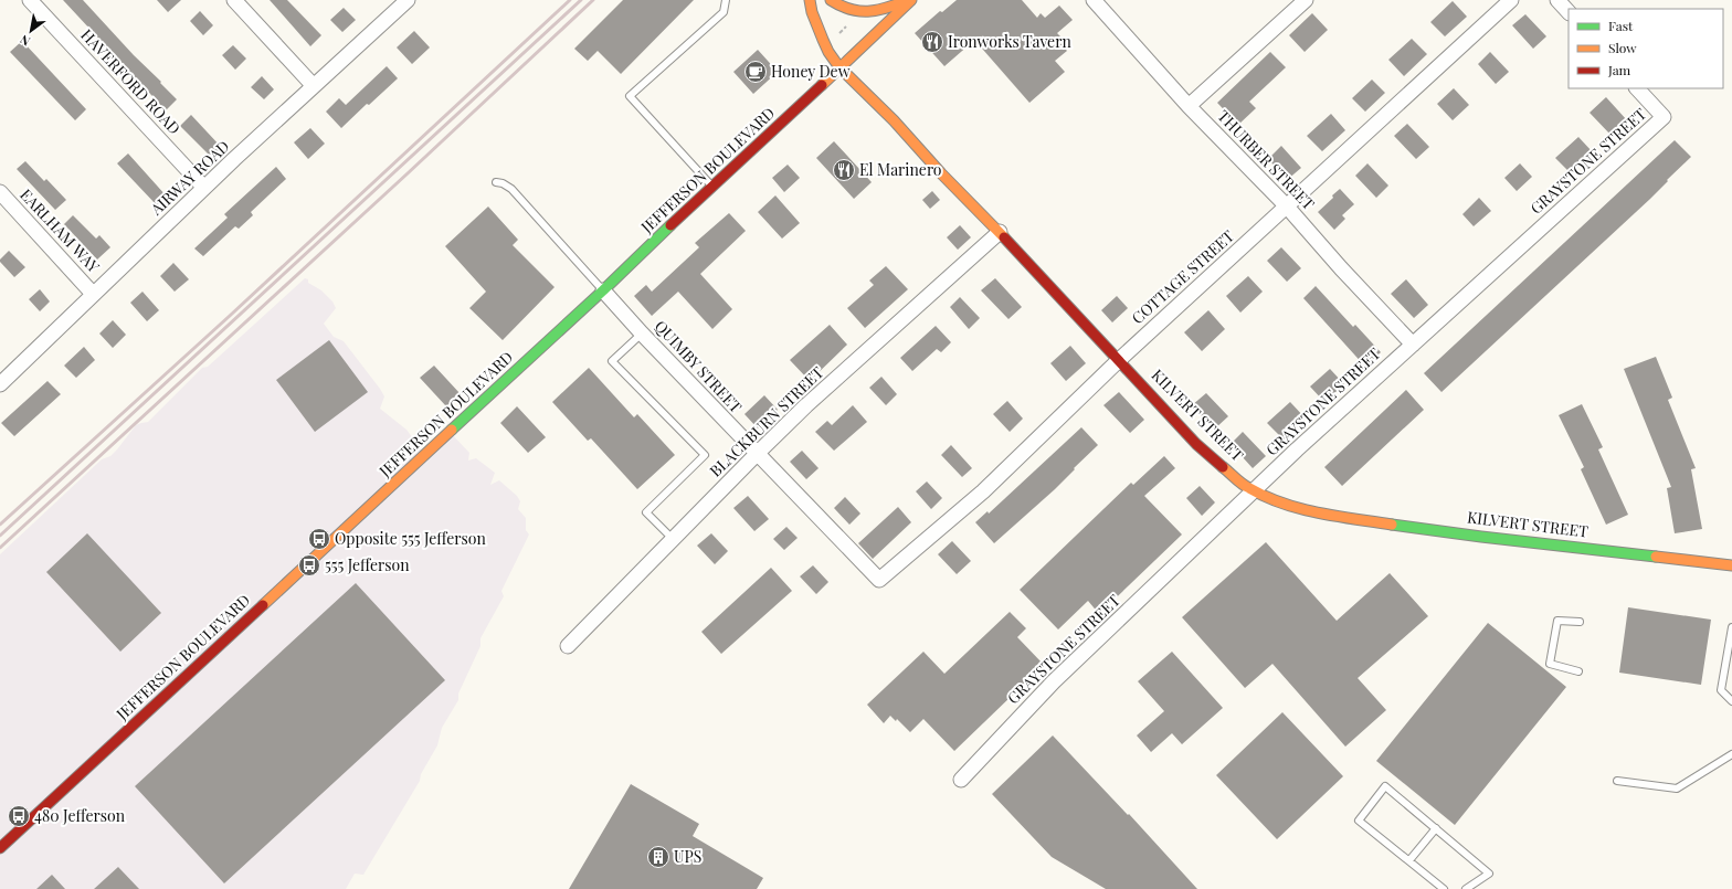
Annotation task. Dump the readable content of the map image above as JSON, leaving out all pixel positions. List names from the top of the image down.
{
  "streets": {
    "main road": ["JEFFERSON BOULEVARD", "KILVERT STREET"],
    "street": [
      "HAVERFORD ROAD",
      "THURBER STREET",
      "GRAYSTONE STREET",
      "AIRWAY ROAD",
      "EARLHAM WAY",
      "COTTAGE STREET",
      "QUIMBY STREET",
      "BLACKBURN STREET"
    ]
  },
  "crossings": [
    ["HAVERFORD ROAD", "AIRWAY ROAD"],
    ["THURBER STREET", "GRAYSTONE STREET"],
    ["THURBER STREET", "COTTAGE STREET"],
    ["GRAYSTONE STREET", "KILVERT STREET"],
    ["JEFFERSON BOULEVARD", "QUIMBY STREET"],
    ["JEFFERSON BOULEVARD", "KILVERT STREET"],
    ["AIRWAY ROAD", "EARLHAM WAY"],
    ["COTTAGE STREET", "QUIMBY STREET"],
    ["COTTAGE STREET", "KILVERT STREET"],
    ["QUIMBY STREET", "BLACKBURN STREET"],
    ["KILVERT STREET", "BLACKBURN STREET"]
  ],
  "places": {
    "restaurant": ["Ironworks Tavern", "El Marinero"],
    "cafe": ["Honey Dew"],
    "bus stop": ["Opposite 555 Jefferson", "555 Jefferson", "480 Jefferson"],
    "building": ["UPS"]
  },
  "legend": ["Fast", "Slow", "Jam"],
  "north": "bottom left"
}
